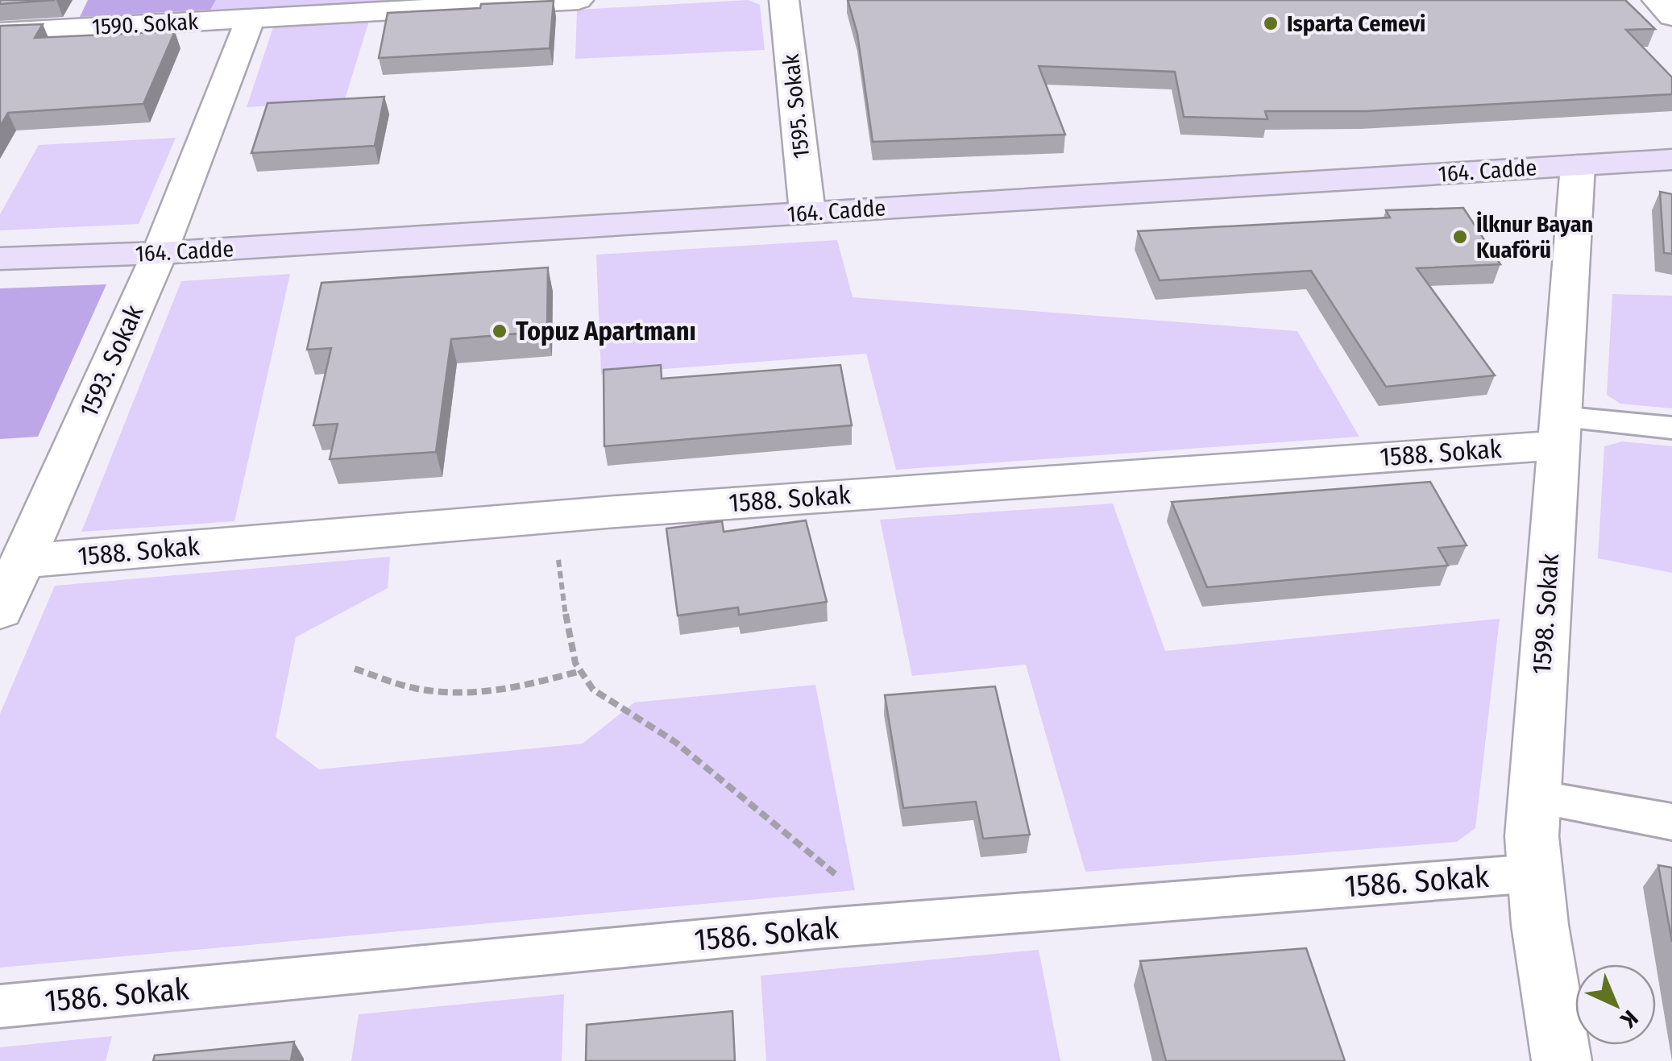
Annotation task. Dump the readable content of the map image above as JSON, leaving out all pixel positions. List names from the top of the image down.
{
  "streets": {
    "main road": ["164. Cadde"],
    "street": [
      "1590. Sokak",
      "1595. Sokak",
      "1593. Sokak",
      "1588. Sokak",
      "1598. Sokak"
    ],
    "lane": ["1586. Sokak"]
  },
  "crossings": [
    ["1590. Sokak", "1593. Sokak"],
    ["1595. Sokak", "164. Cadde"],
    ["164. Cadde", "1593. Sokak"],
    ["164. Cadde", "1598. Sokak"],
    ["1593. Sokak", "1588. Sokak"],
    ["1588. Sokak", "1598. Sokak"],
    ["1598. Sokak", "1586. Sokak"]
  ],
  "places": ["Isparta Cemevi", "İlknur Bayan Kuaförü", "Topuz Apartmanı"],
  "north": "bottom right"
}
